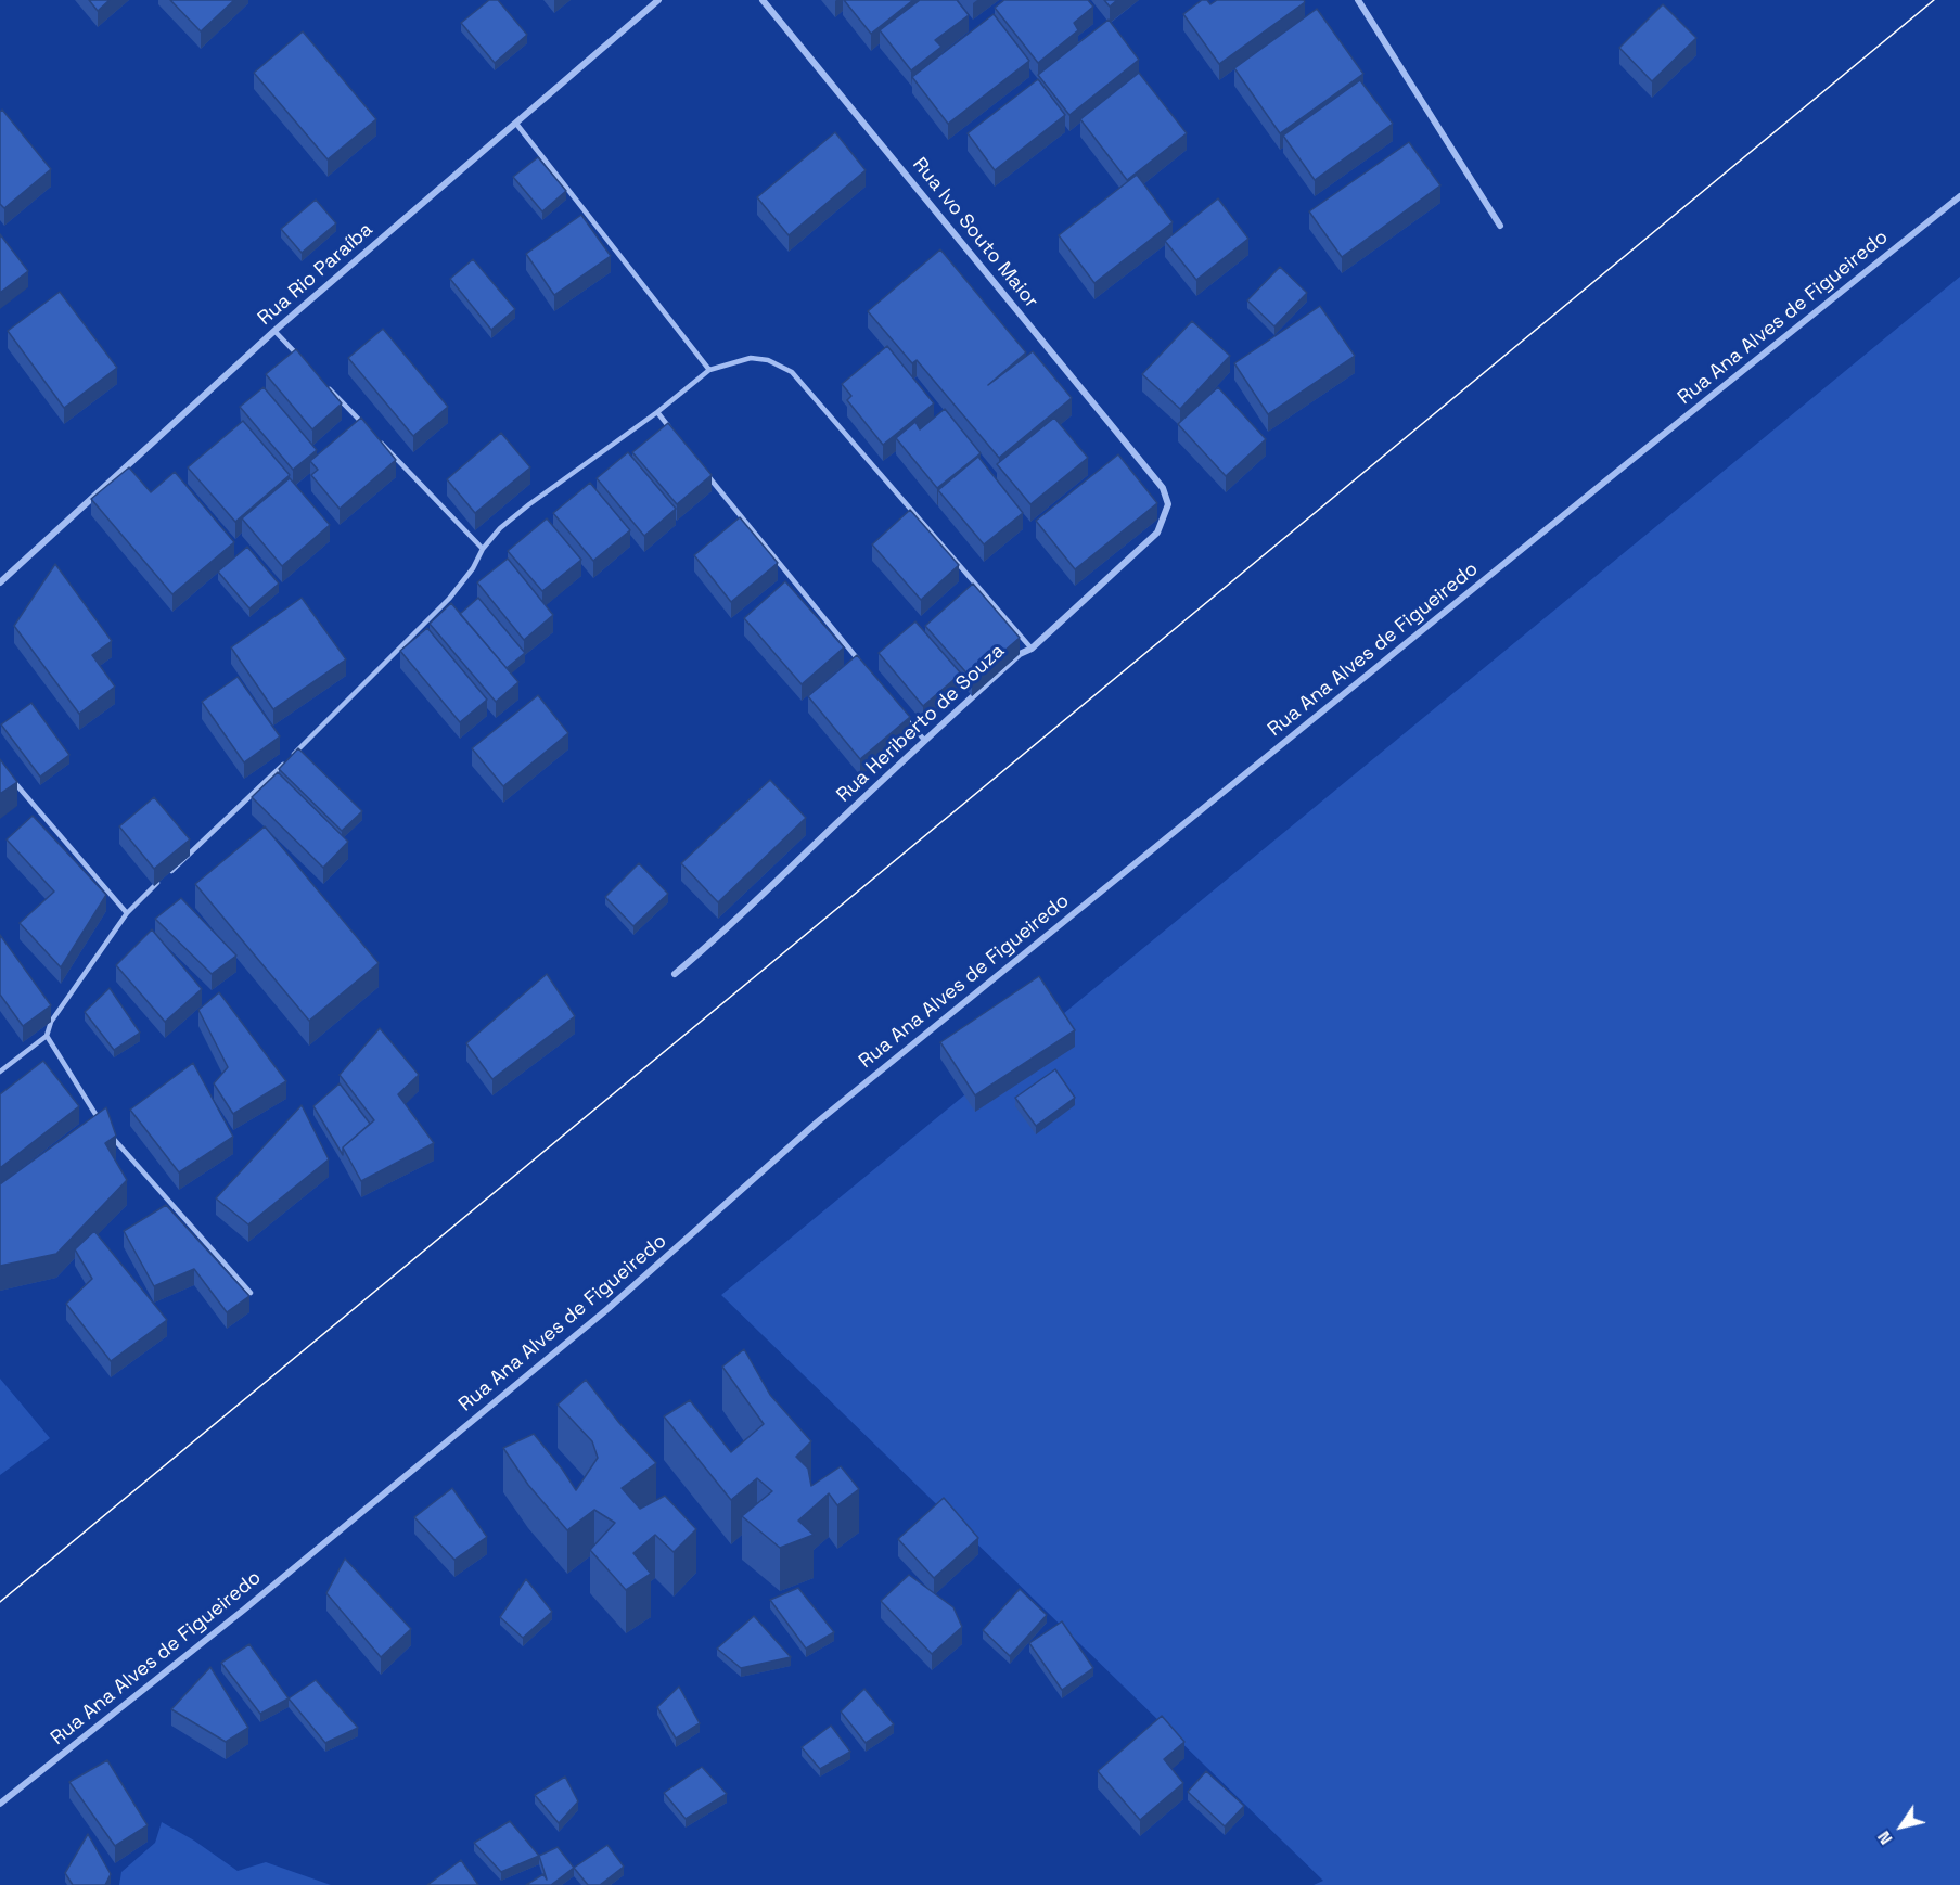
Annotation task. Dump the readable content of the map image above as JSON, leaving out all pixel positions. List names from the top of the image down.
{
  "streets": {
    "street": [
      "Rua Ivo Souto Maior",
      "Rua Rio Paraíba",
      "Rua Ana Alves de Figueiredo",
      "Rua Heriberto de Souza"
    ]
  },
  "crossings": [
    ["Rua Ivo Souto Maior", "Rua Heriberto de Souza"]
  ],
  "north": "bottom left"
}
